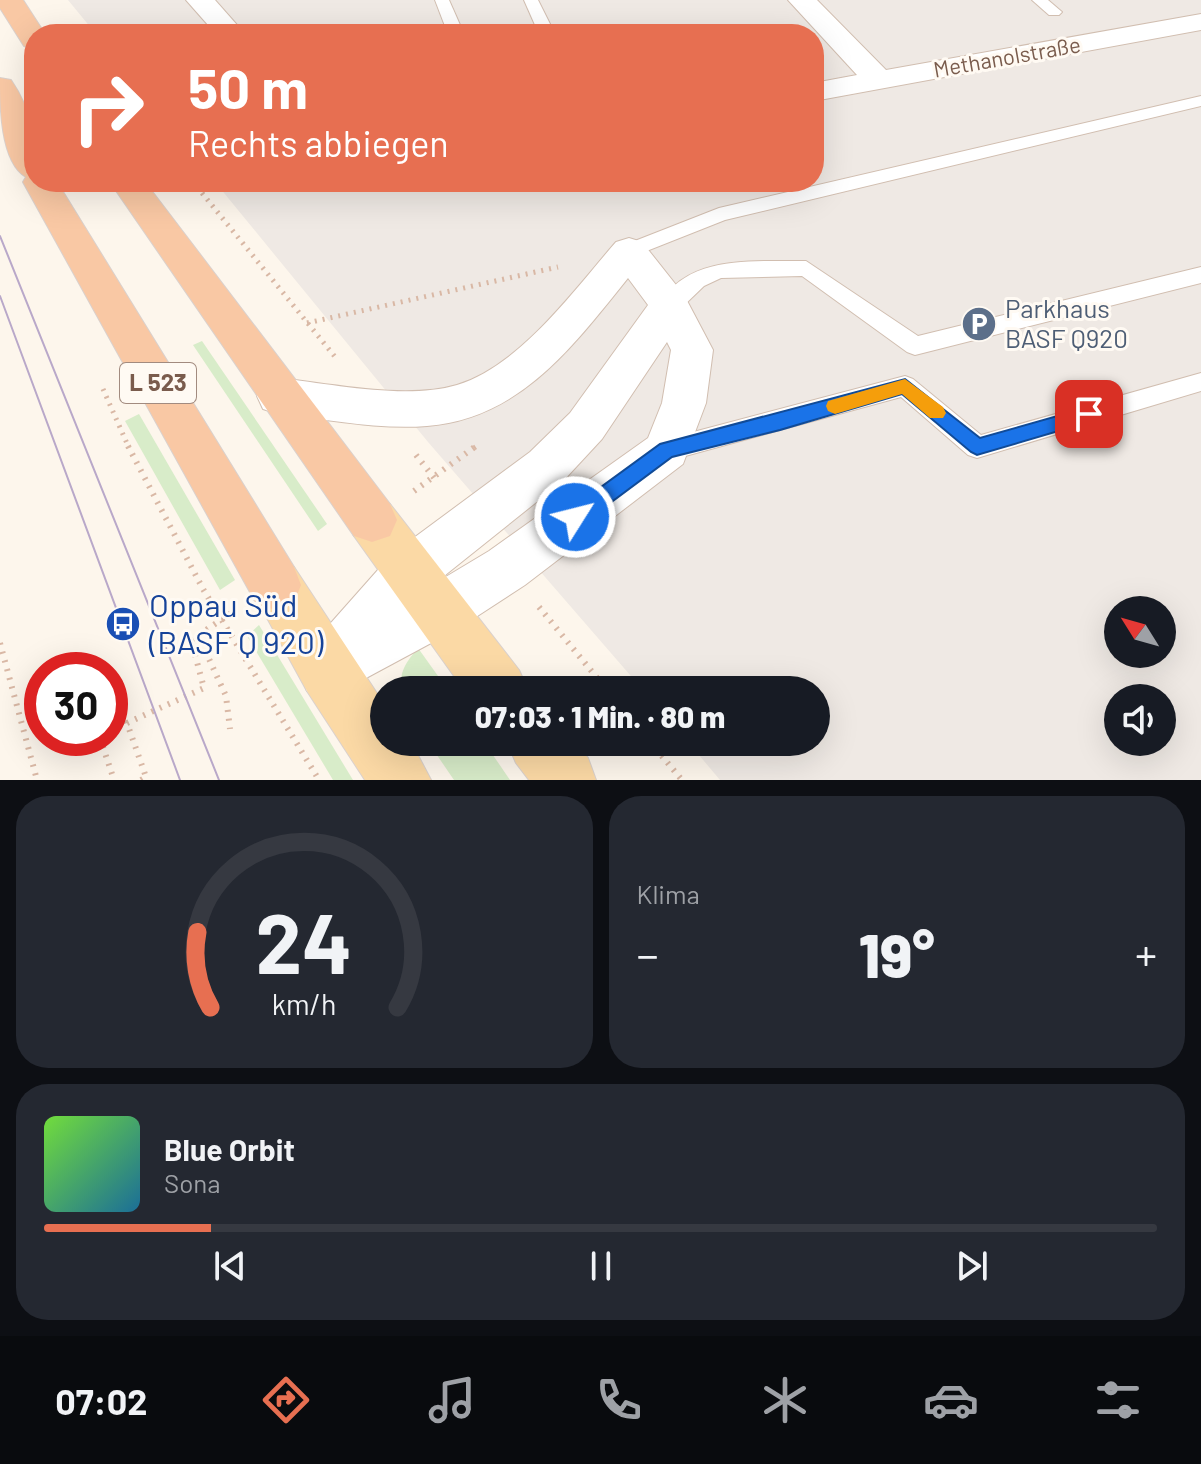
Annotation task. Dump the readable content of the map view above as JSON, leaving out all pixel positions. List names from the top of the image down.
{
  "streets": {
    "highway": ["L 523"],
    "street": ["Methanolstraße"]
  },
  "places": {
    "parking": ["Parkhaus BASF Q920"],
    "bus stop": ["Oppau Süd (BASF Q 920)"]
  },
  "north": "top left",
  "page": {
    "turn": ["50 m", "Rechts abbiegen"],
    "limit": "30",
    "trip": "07:03 · 1 Min. · 80 m",
    "tile": "Klima",
    "heat": ["−", "19°", "+"],
    "song": ["Blue Orbit", "Sona"],
    "tabs": "07:02",
    "gauge": ["24", "km/h"]
  }
}
